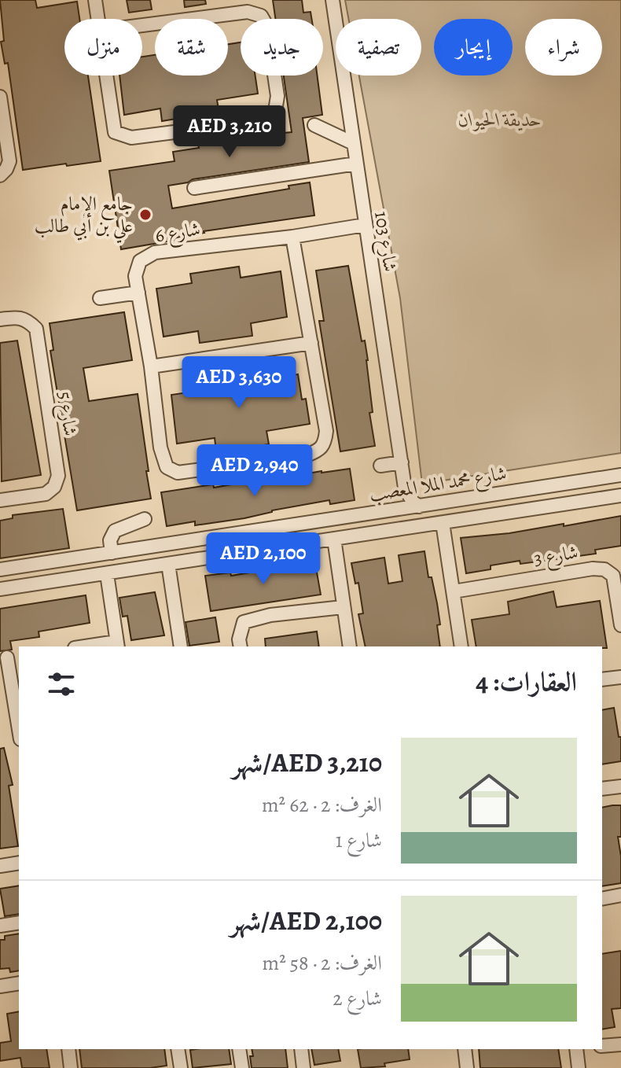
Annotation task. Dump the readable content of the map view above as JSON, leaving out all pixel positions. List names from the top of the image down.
{
  "streets": {
    "street": [
      "شارع 6",
      "شارع 103",
      "شارع 5",
      "شارع محمد الملا المعصب",
      "شارع 3"
    ]
  },
  "crossings": [
    ["شارع 6", "شارع 103"],
    ["شارع 103", "شارع محمد الملا المعصب"]
  ],
  "parks": ["حديقة الحيوان"],
  "places": ["جامع الإمام علي بن أبي طالب"],
  "page": {
    "chip": [
      "شراء",
      "إيجار",
      "تصفية",
      "جديد",
      "شقة",
      "منزل"
    ],
    "price": [
      "AED 3,210",
      "AED 3,630",
      "AED 2,940",
      "AED 2,100"
    ],
    "heading": "العقارات: 4",
    "list": [
      {
        "name": "AED 3,210/شهر",
        "note": "الغرف: 2 · 62 m² · شارع 1"
      },
      {
        "name": "AED 2,100/شهر",
        "note": "الغرف: 2 · 58 m² · شارع 2"
      }
    ]
  }
}
